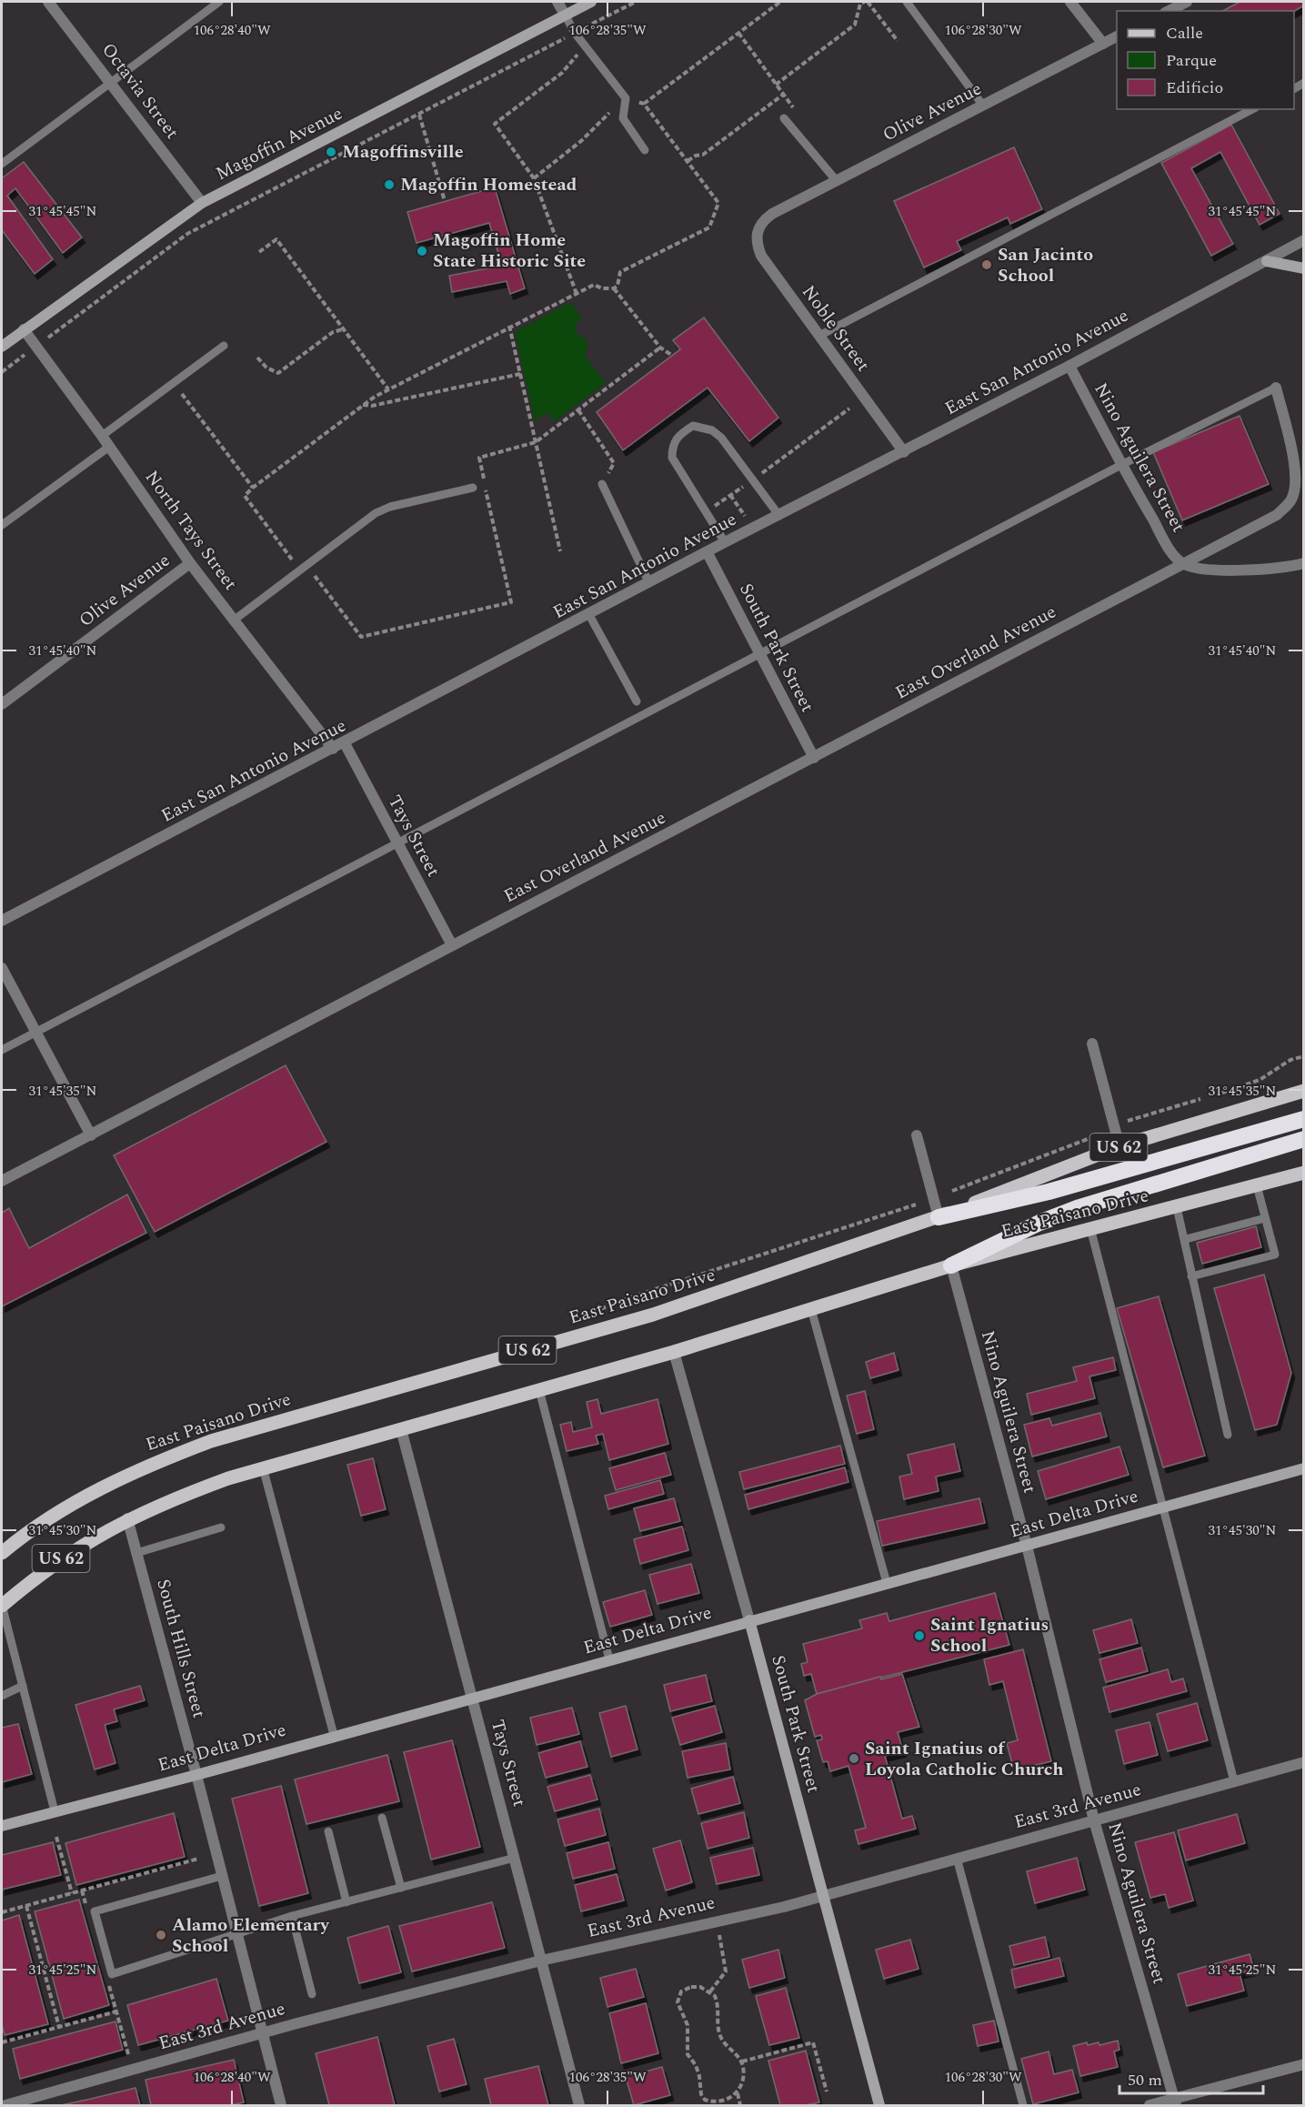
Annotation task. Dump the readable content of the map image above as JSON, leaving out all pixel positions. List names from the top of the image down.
{
  "streets": {
    "main road": ["US 62", "East Paisano Drive"],
    "street": [
      "Octavia Street",
      "Olive Avenue",
      "Magoffin Avenue",
      "Noble Street",
      "East San Antonio Avenue",
      "Nino Aguilera Street",
      "North Tays Street",
      "South Park Street",
      "East Overland Avenue",
      "Tays Street",
      "East Delta Drive",
      "South Hills Street",
      "East 3rd Avenue"
    ]
  },
  "crossings": [
    ["Octavia Street", "Magoffin Avenue"],
    ["Olive Avenue", "Noble Street"],
    ["Olive Avenue", "North Tays Street"],
    ["Magoffin Avenue", "North Tays Street"],
    ["Noble Street", "East San Antonio Avenue"],
    ["East San Antonio Avenue", "Nino Aguilera Street"],
    ["East San Antonio Avenue", "North Tays Street"],
    ["East San Antonio Avenue", "South Park Street"],
    ["East San Antonio Avenue", "Tays Street"],
    ["Nino Aguilera Street", "East Overland Avenue"],
    ["Nino Aguilera Street", "East Paisano Drive"],
    ["Nino Aguilera Street", "East Delta Drive"],
    ["Nino Aguilera Street", "East 3rd Avenue"],
    ["South Park Street", "East Overland Avenue"],
    ["South Park Street", "East Paisano Drive"],
    ["South Park Street", "East Delta Drive"],
    ["South Park Street", "East 3rd Avenue"],
    ["East Overland Avenue", "Tays Street"],
    ["Tays Street", "East Paisano Drive"],
    ["Tays Street", "East Delta Drive"],
    ["Tays Street", "East 3rd Avenue"],
    ["East Paisano Drive", "South Hills Street"],
    ["East Delta Drive", "South Hills Street"],
    ["South Hills Street", "East 3rd Avenue"]
  ],
  "places": [
    "Magoffinsville",
    "Magoffin Homestead",
    "Magoffin Home State Historic Site",
    "San Jacinto School",
    "Saint Ignatius School",
    "Saint Ignatius of Loyola Catholic Church",
    "Alamo Elementary School"
  ],
  "legend": ["Calle", "Parque", "Edificio"],
  "scale_bar": "50 m",
  "coordinates": [
    "106°28'40\"W",
    "106°28'35\"W",
    "106°28'30\"W",
    "31°45'45\"N",
    "31°45'40\"N",
    "31°45'35\"N",
    "31°45'30\"N",
    "31°45'25\"N"
  ]
}
